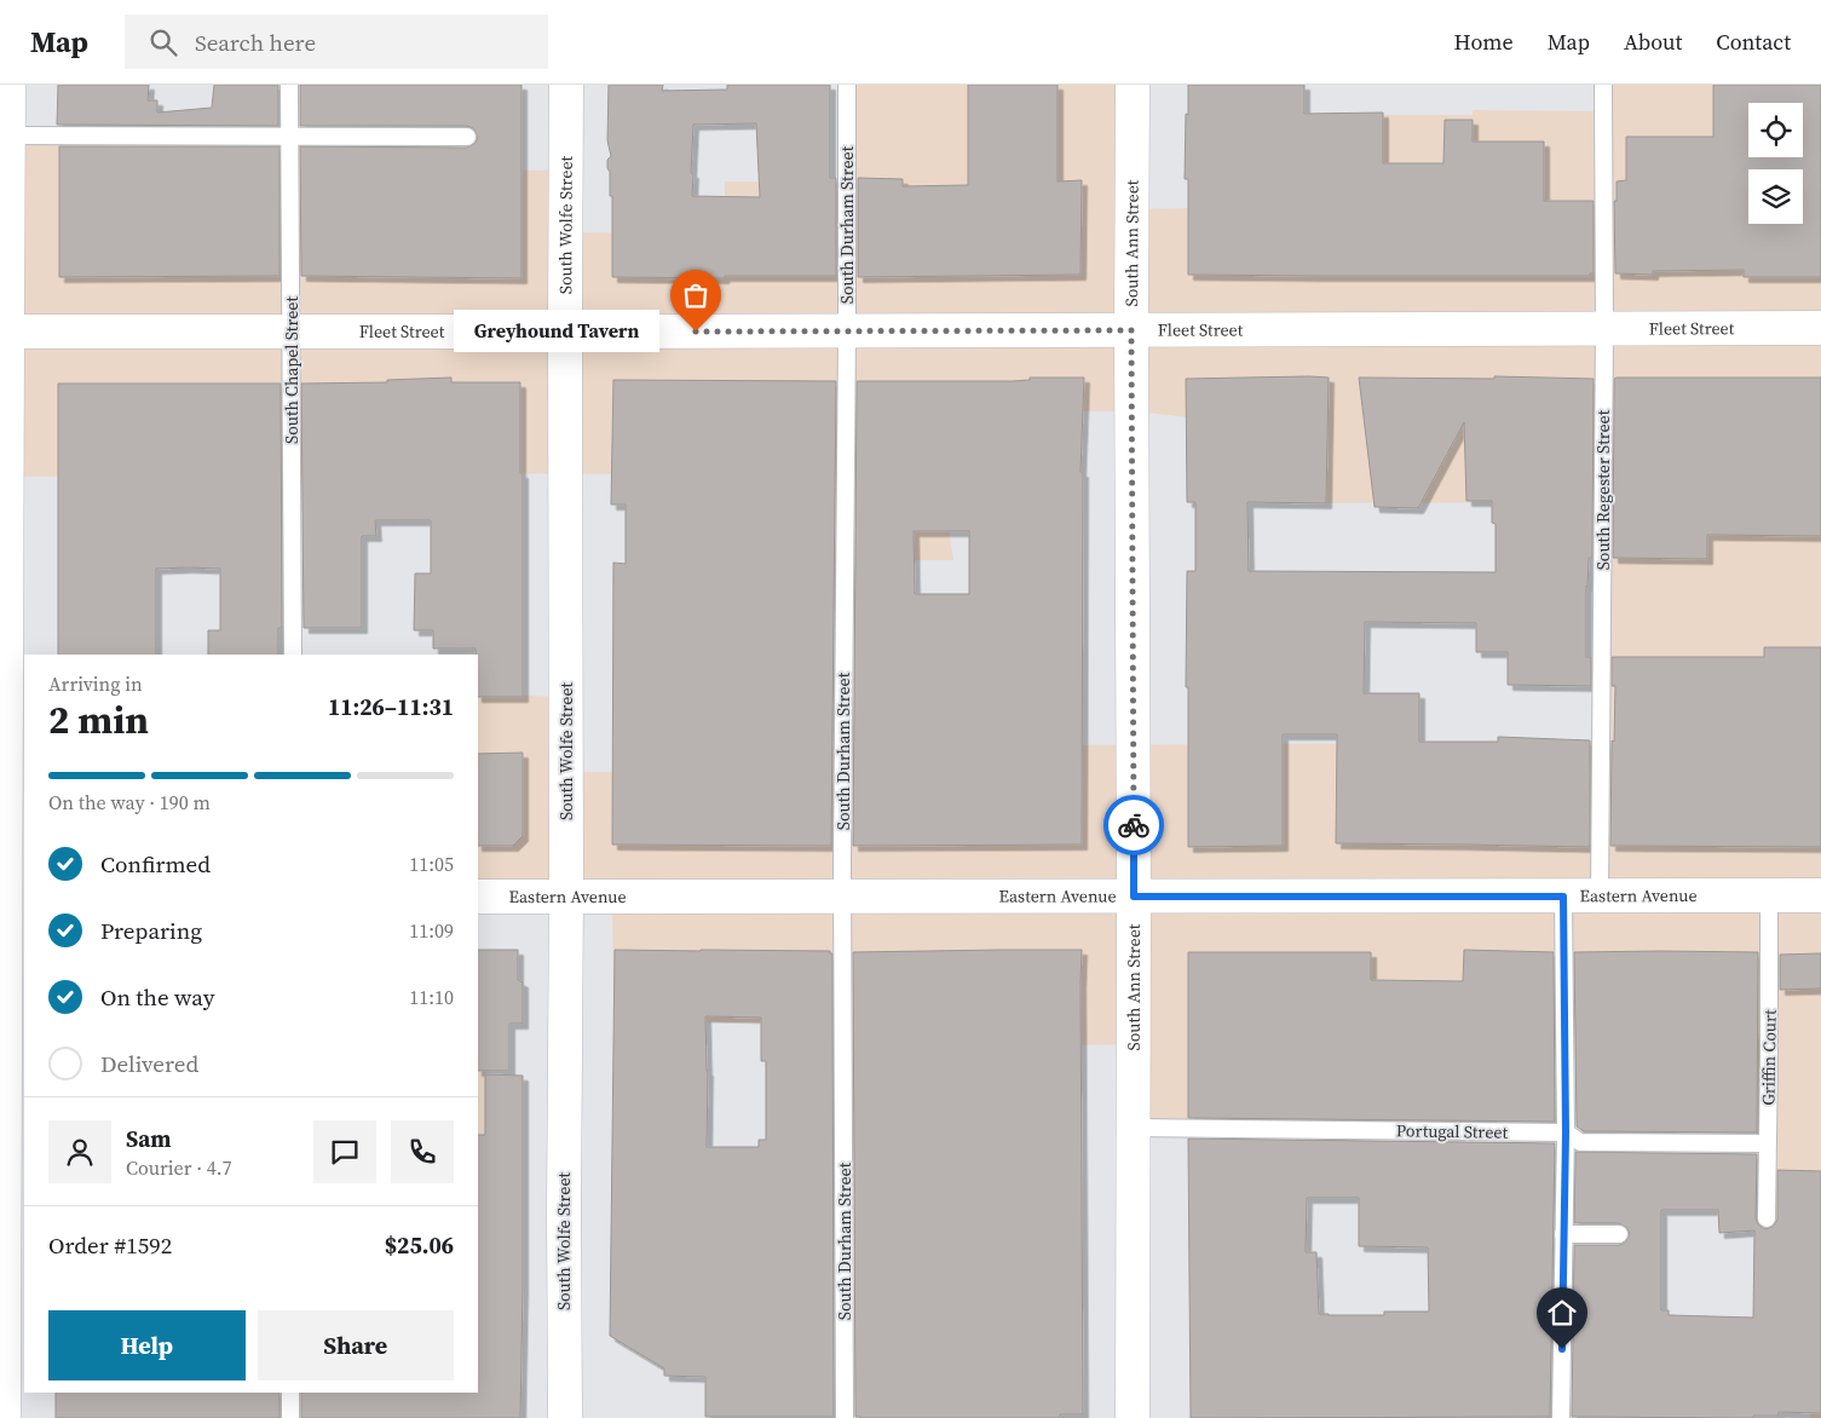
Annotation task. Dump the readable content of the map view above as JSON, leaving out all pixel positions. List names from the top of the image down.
{
  "streets": {
    "main road": [
      "South Wolfe Street",
      "South Ann Street",
      "Fleet Street",
      "Eastern Avenue"
    ],
    "lane": [
      "South Durham Street",
      "South Chapel Street",
      "South Regester Street",
      "Griffin Court",
      "Portugal Street"
    ]
  },
  "crossings": [
    ["South Wolfe Street", "Fleet Street"],
    ["South Wolfe Street", "Eastern Avenue"],
    ["South Durham Street", "Fleet Street"],
    ["South Durham Street", "Eastern Avenue"],
    ["South Ann Street", "Fleet Street"],
    ["South Ann Street", "Eastern Avenue"],
    ["South Ann Street", "Portugal Street"],
    ["Fleet Street", "South Chapel Street"],
    ["Fleet Street", "South Regester Street"],
    ["South Regester Street", "Eastern Avenue"],
    ["Eastern Avenue", "Griffin Court"],
    ["Griffin Court", "Portugal Street"]
  ],
  "places": ["Greyhound Tavern"],
  "page": {
    "header": "Map",
    "search": "Search here",
    "nav": [
      "Home",
      "Map",
      "About",
      "Contact"
    ],
    "bubble": "Greyhound Tavern",
    "heading": ["2 min", "Arriving in", "11:26–11:31"],
    "panel": [
      "Sam",
      "Courier · 4.7",
      "Order #1592",
      "$25.06"
    ],
    "bar": "On the way · 190 m",
    "list": [
      ["Confirmed", "11:05"],
      ["Preparing", "11:09"],
      ["On the way", "11:10"],
      "Delivered"
    ],
    "buttons": ["Help", "Share"]
  }
}
